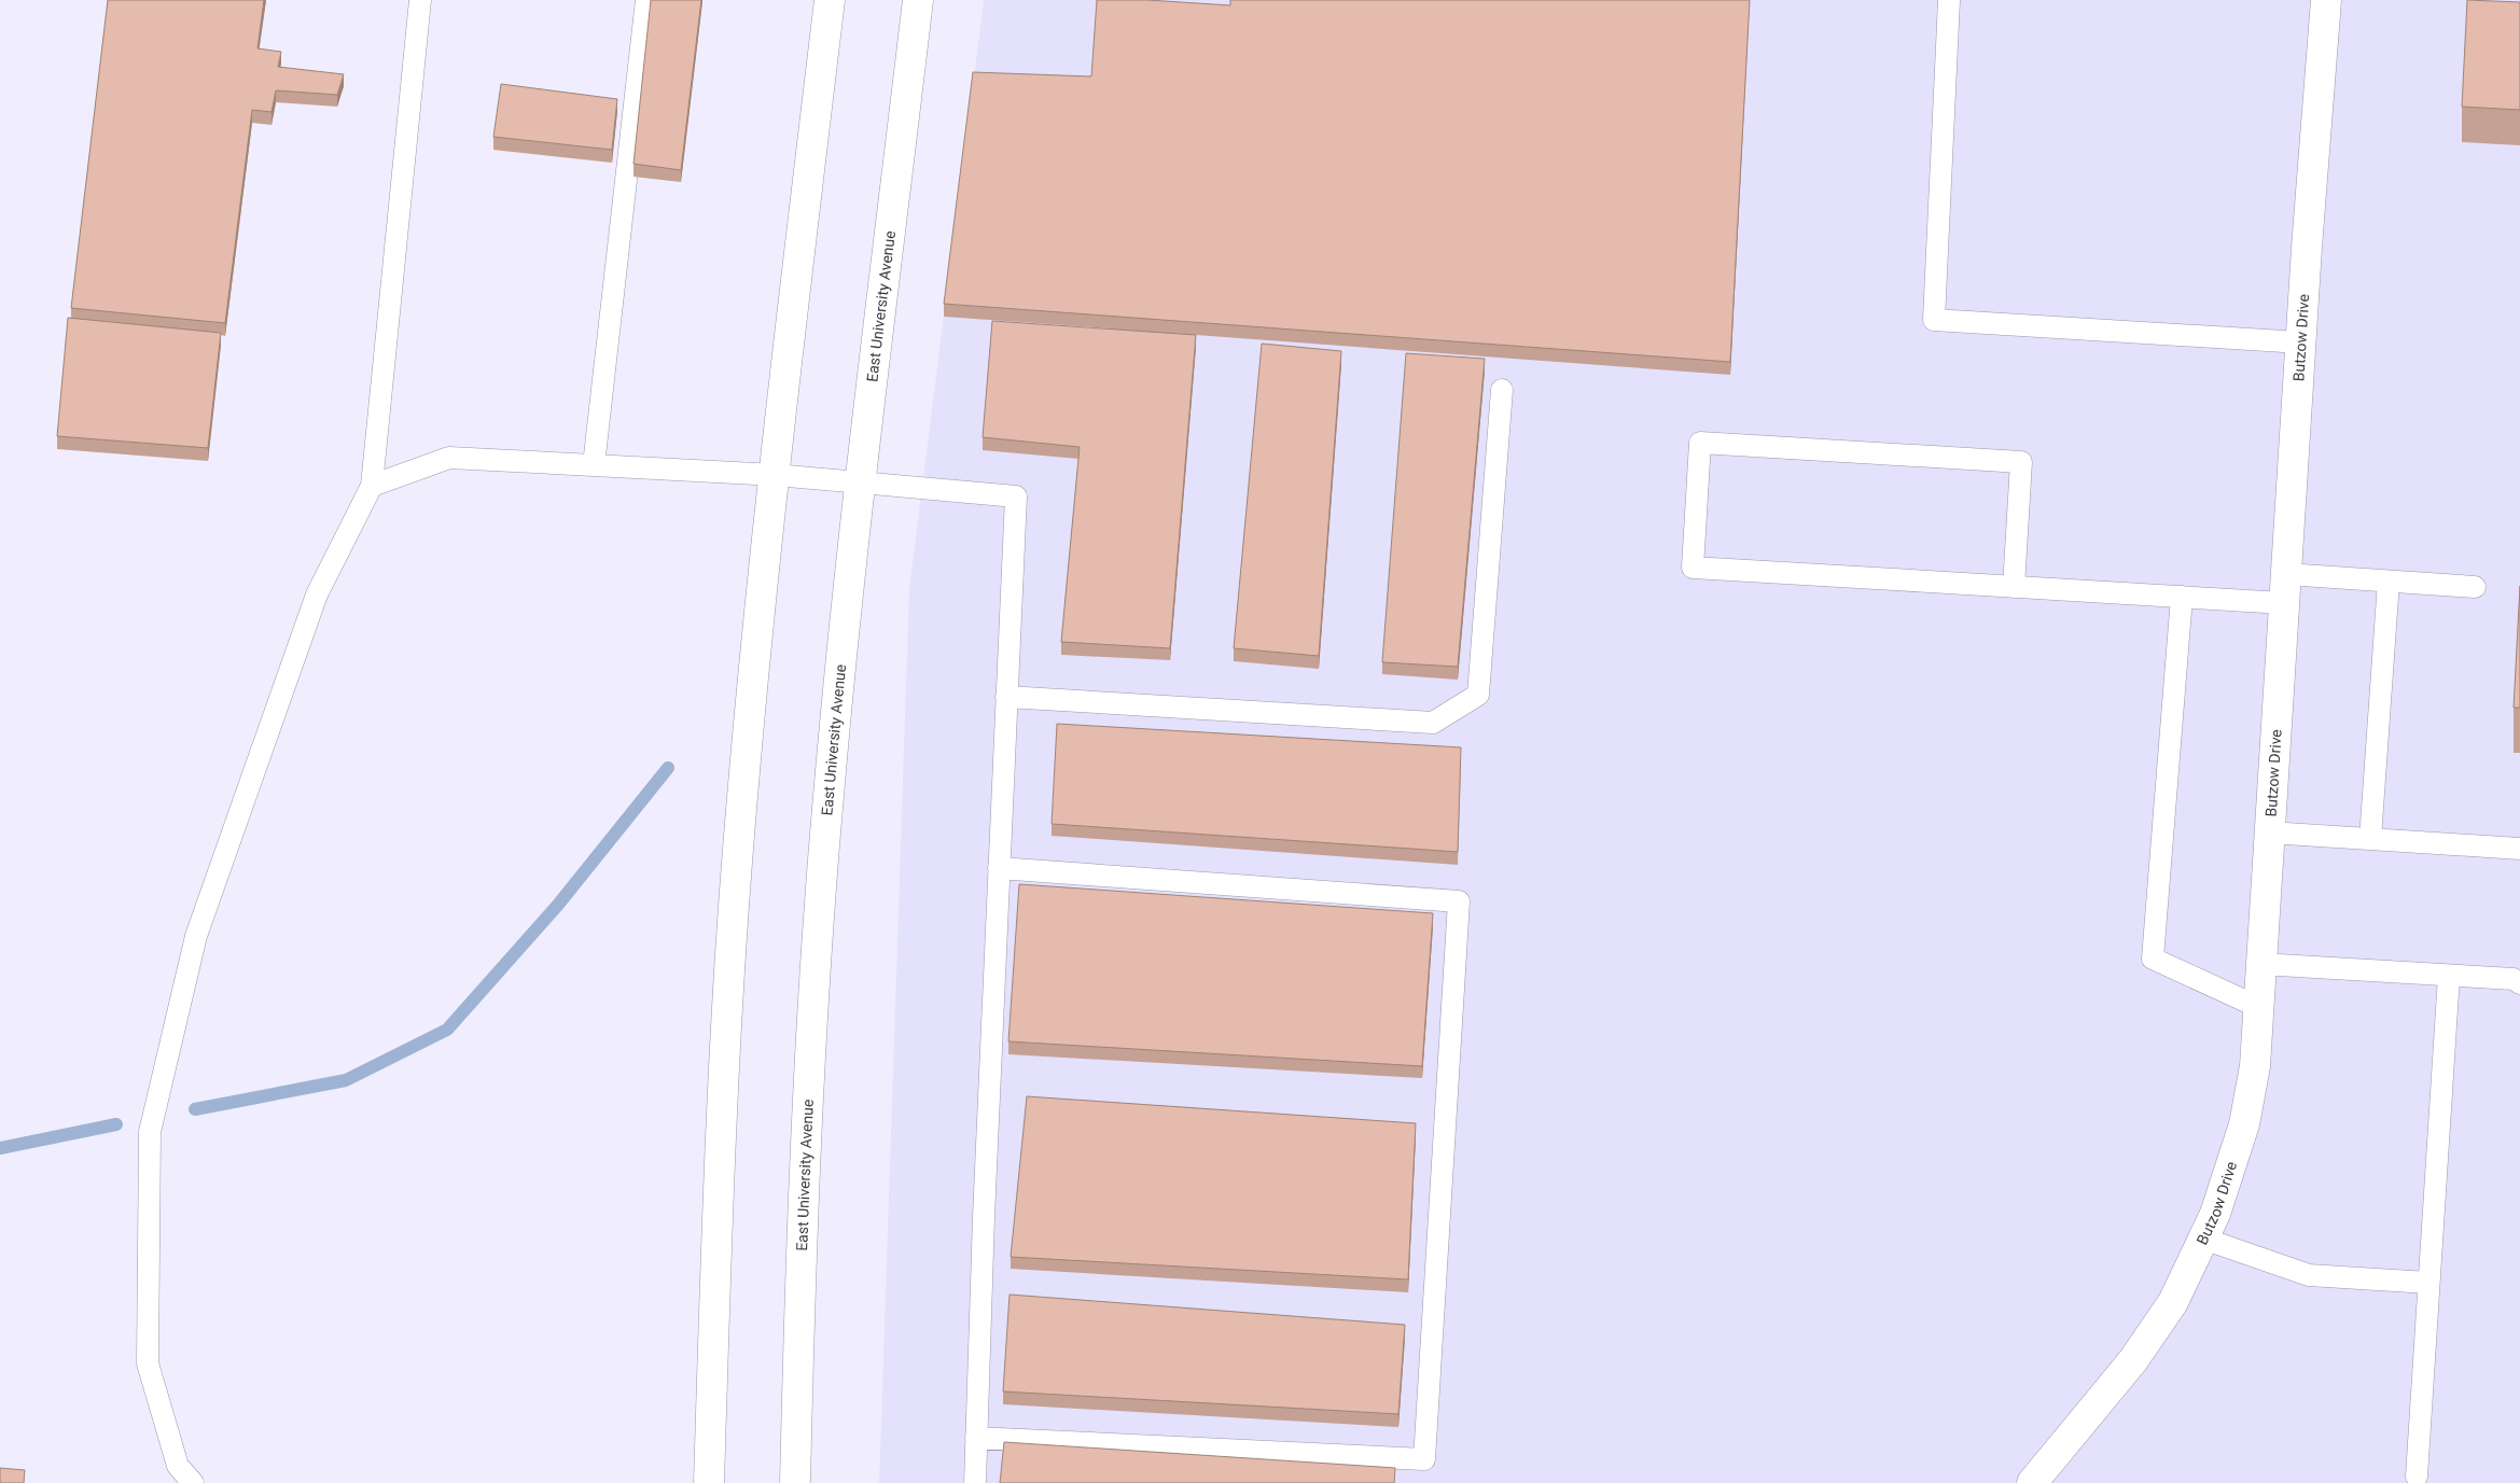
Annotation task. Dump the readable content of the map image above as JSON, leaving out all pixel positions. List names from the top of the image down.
{
  "streets": {
    "main road": ["East University Avenue", "Butzow Drive"]
  }
}
